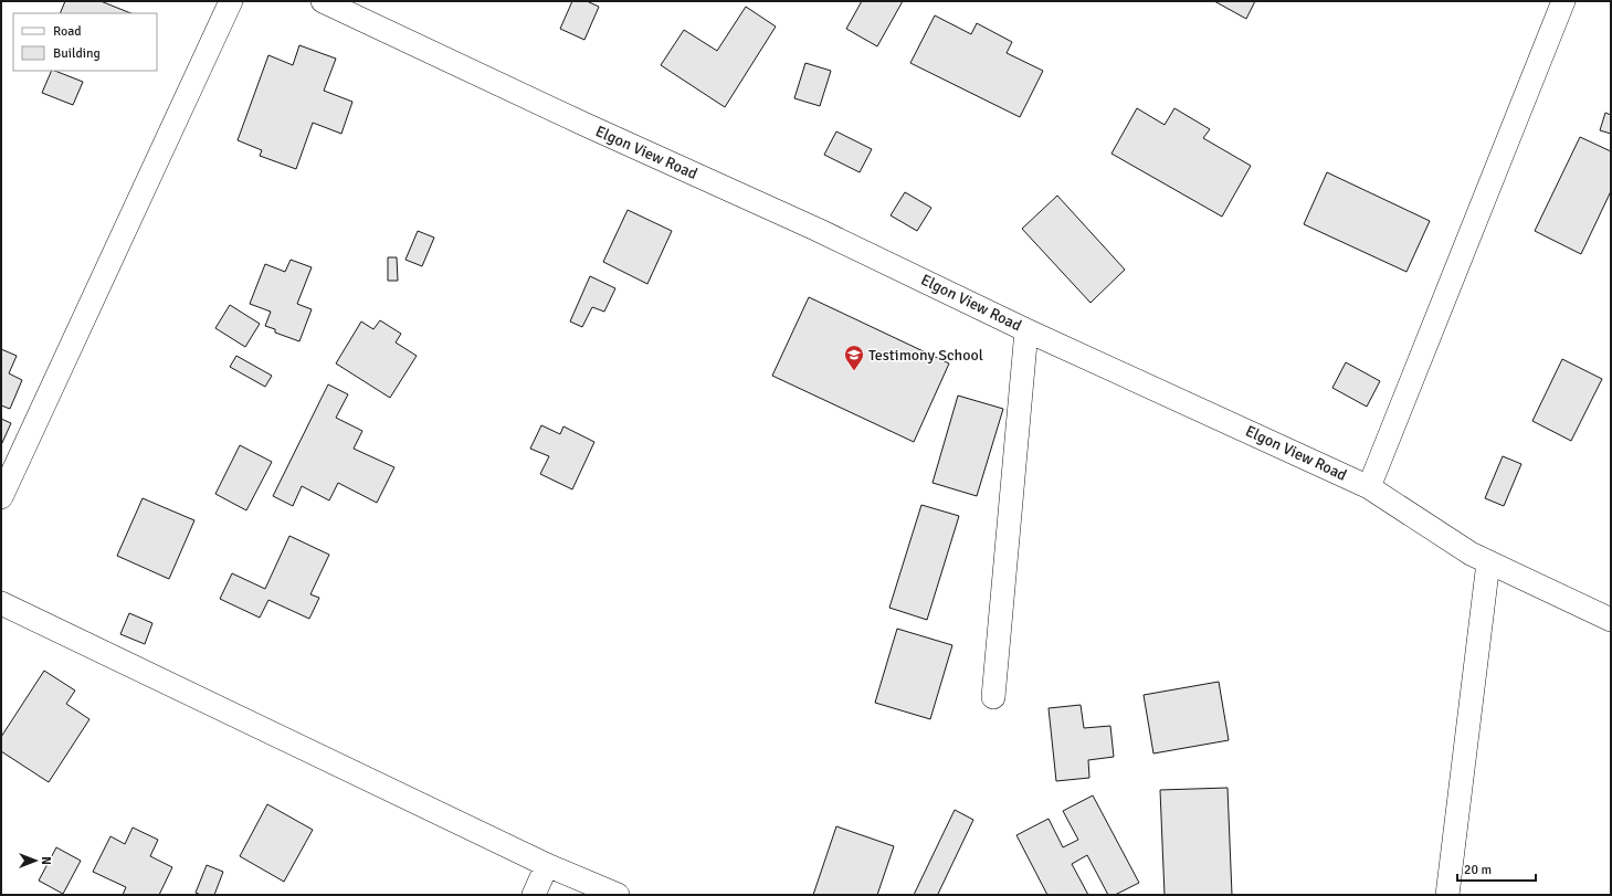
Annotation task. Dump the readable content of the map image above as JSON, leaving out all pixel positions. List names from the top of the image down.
{
  "streets": {
    "street": ["Elgon View Road"]
  },
  "places": {
    "school or university": ["Testimony School"]
  },
  "legend": ["Road", "Building"],
  "scale_bar": "20 m",
  "north": "right"
}
